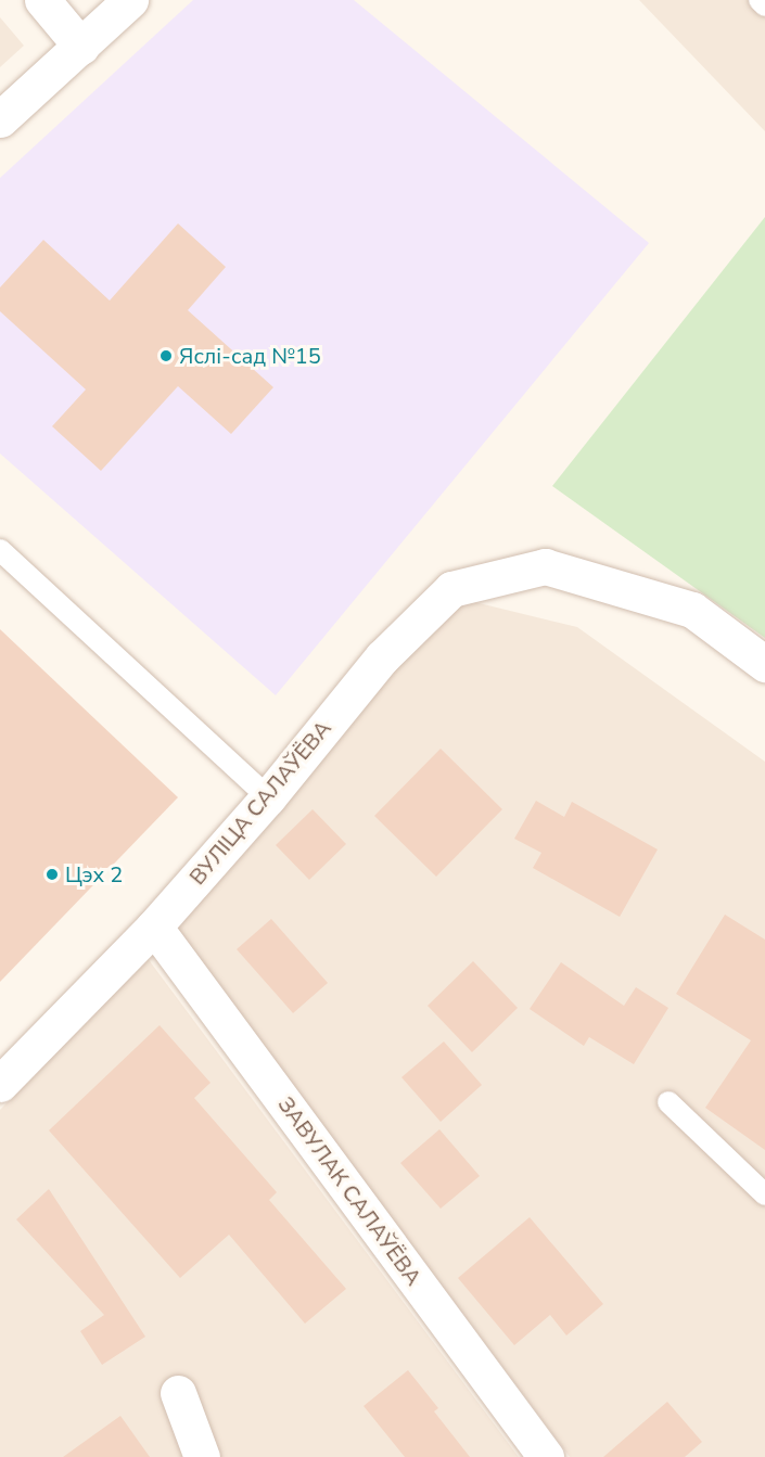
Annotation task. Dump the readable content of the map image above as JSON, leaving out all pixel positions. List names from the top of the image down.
{
  "streets": {
    "street": ["ВУЛІЦА САЛАЎЁВА", "ЗАВУЛАК САЛАЎЁВА"]
  },
  "crossings": [
    ["ВУЛІЦА САЛАЎЁВА", "ЗАВУЛАК САЛАЎЁВА"]
  ],
  "places": ["Яслі-сад №15", "Цэх 2"]
}
